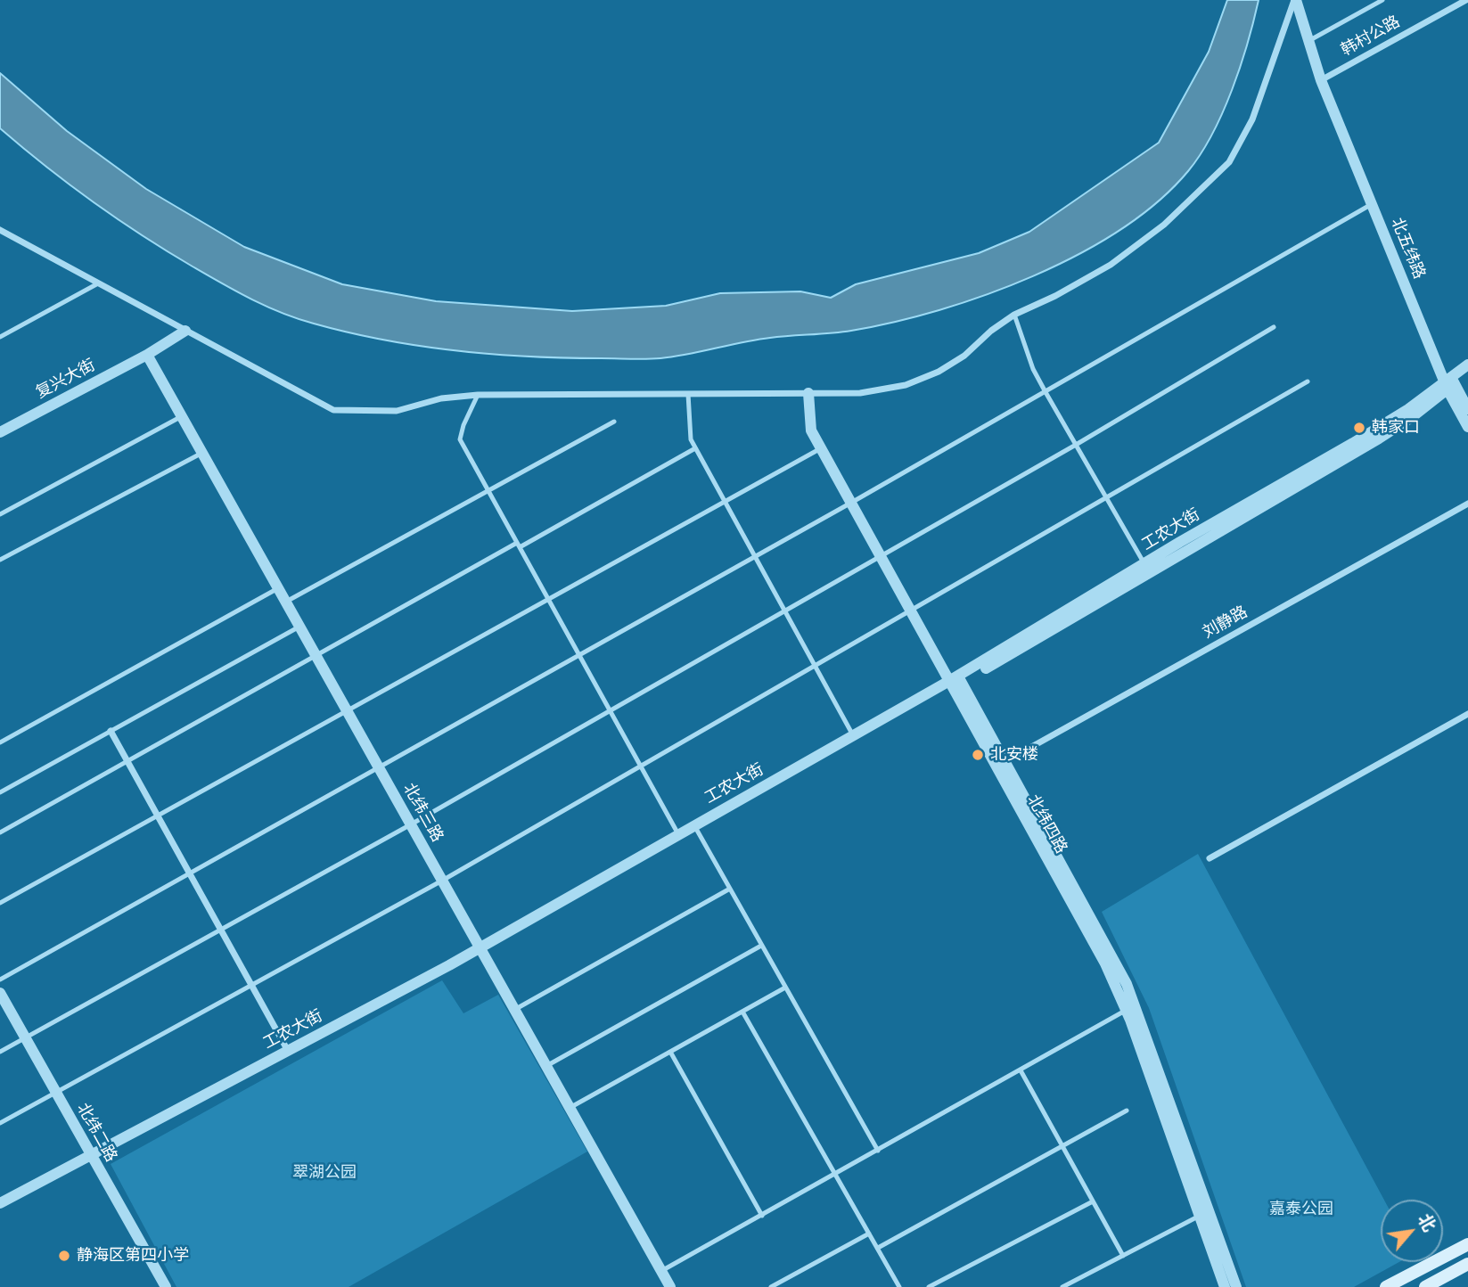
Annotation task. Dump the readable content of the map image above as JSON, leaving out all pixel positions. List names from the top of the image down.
{
  "streets": {
    "street": [
      "韩村公路",
      "北五纬路",
      "复兴大街",
      "工农大街",
      "刘静路",
      "北纬三路",
      "北纬四路",
      "北纬二路"
    ]
  },
  "crossings": [
    ["韩村公路", "北五纬路"],
    ["北五纬路", "工农大街"],
    ["复兴大街", "北纬三路"],
    ["工农大街", "北纬三路"],
    ["工农大街", "北纬四路"],
    ["工农大街", "北纬二路"],
    ["刘静路", "北纬四路"]
  ],
  "parks": ["翠湖公园", "嘉泰公园"],
  "places": ["韩家口", "北安楼", "静海区第四小学"],
  "north": "top right"
}
